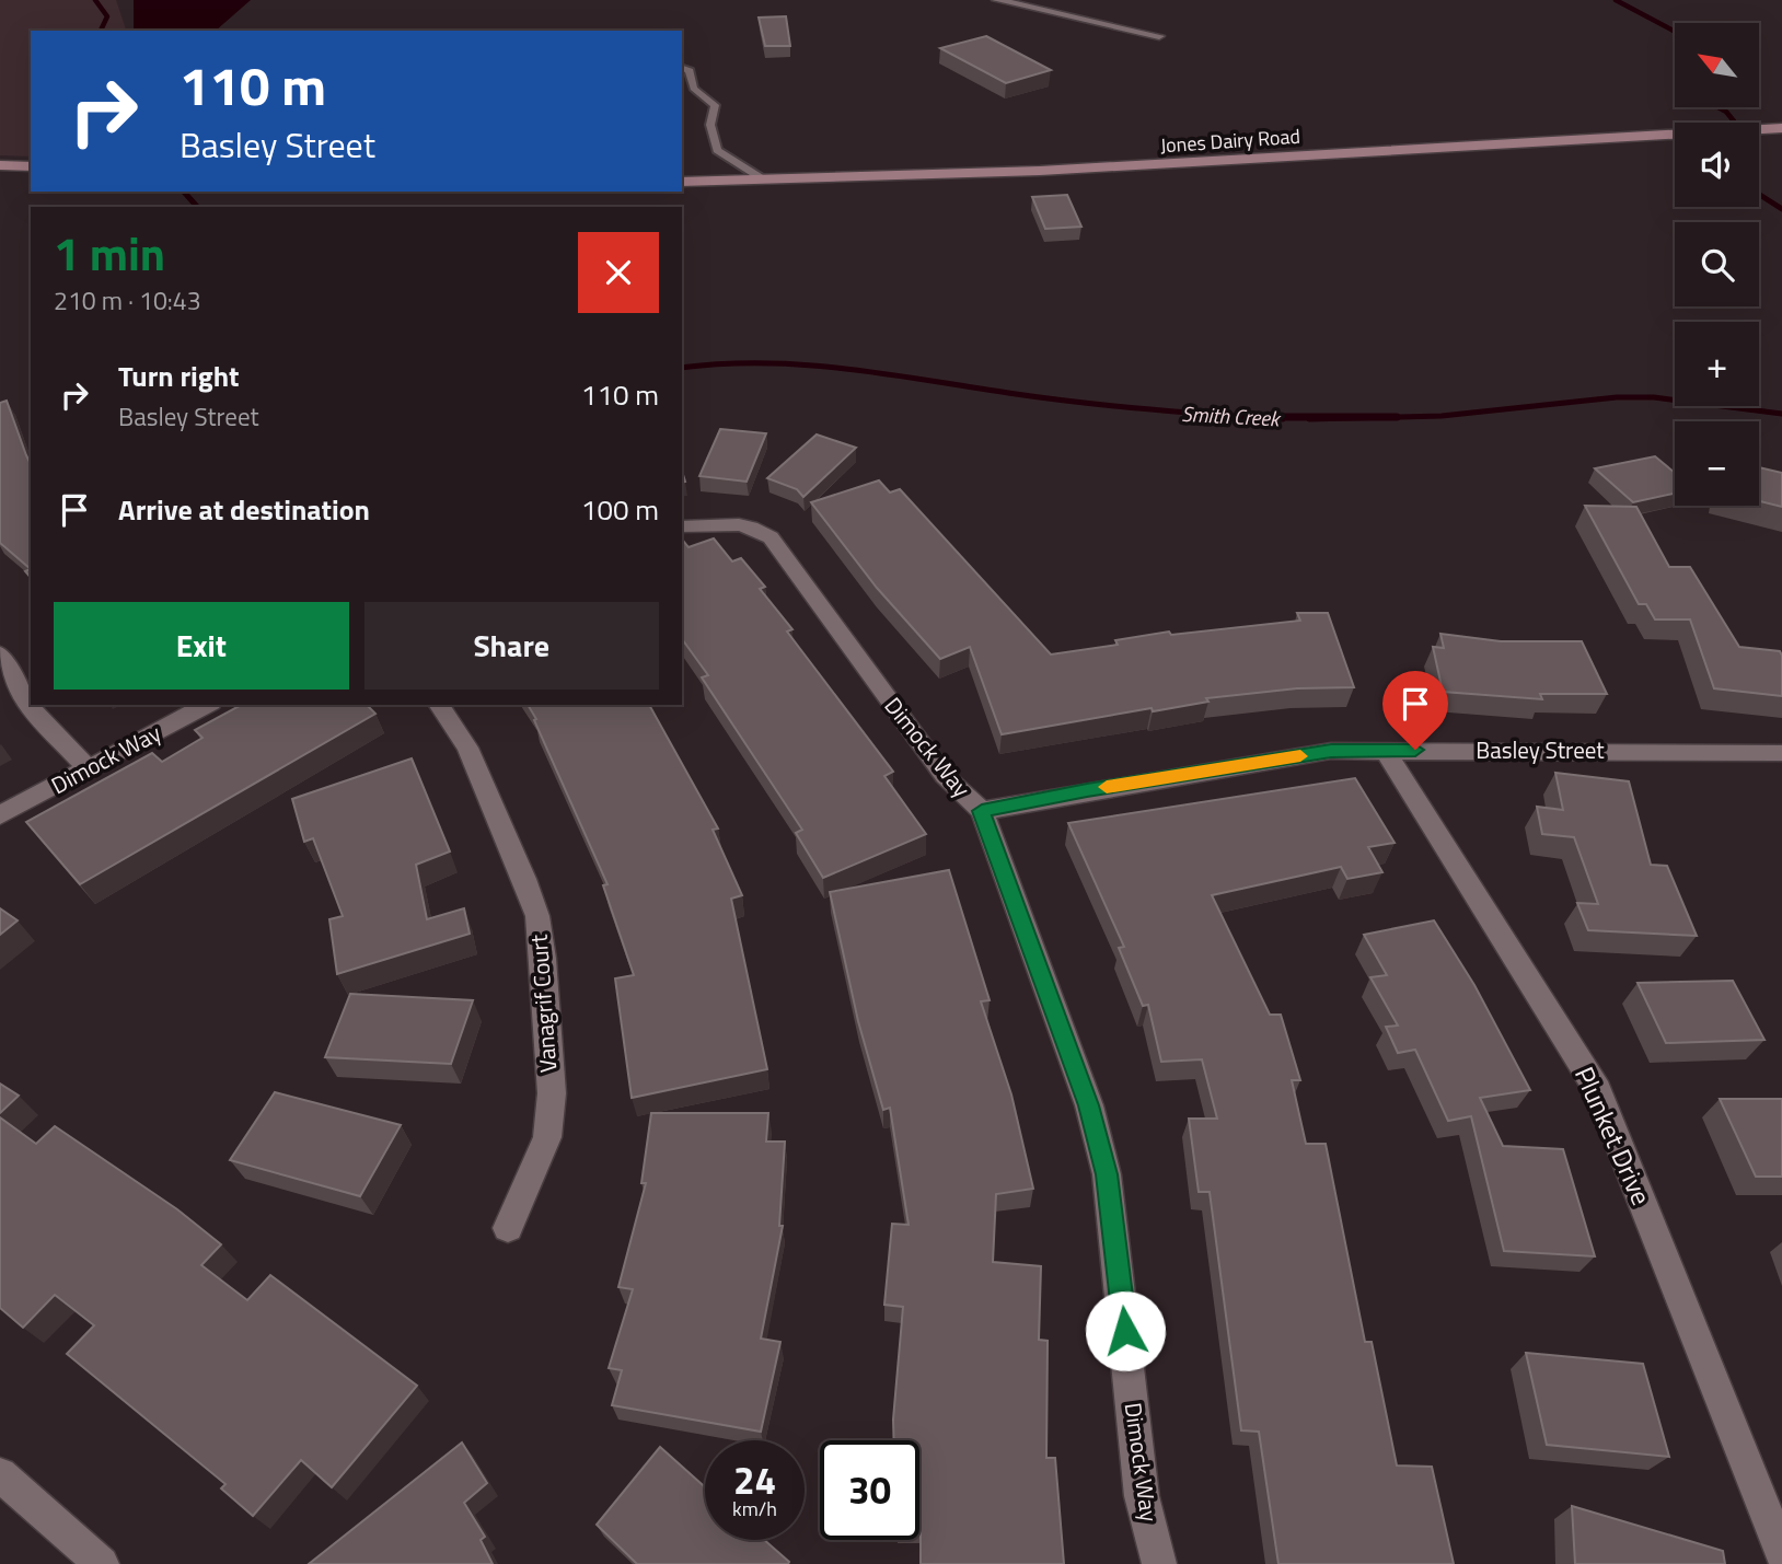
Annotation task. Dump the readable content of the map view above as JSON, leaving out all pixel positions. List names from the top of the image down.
{
  "streets": {
    "street": [
      "Jones Dairy Road",
      "Dimock Way",
      "Basley Street",
      "Vanagrif Court",
      "Plunket Drive"
    ]
  },
  "crossings": [
    ["Dimock Way", "Basley Street"],
    ["Basley Street", "Plunket Drive"]
  ],
  "water": ["Smith Creek"],
  "north": "top left",
  "page": {
    "map_buttons": ["+", "−"],
    "turn": ["110 m", "Basley Street"],
    "heading": ["1 min", "210 m · 10:43"],
    "list": [
      {
        "name": "Turn right",
        "note": "Basley Street",
        "value": "110 m"
      },
      {
        "name": "Arrive at destination",
        "value": "100 m"
      }
    ],
    "buttons": ["Exit", "Share"],
    "speed": "24 km/h",
    "limit": "30"
  }
}
